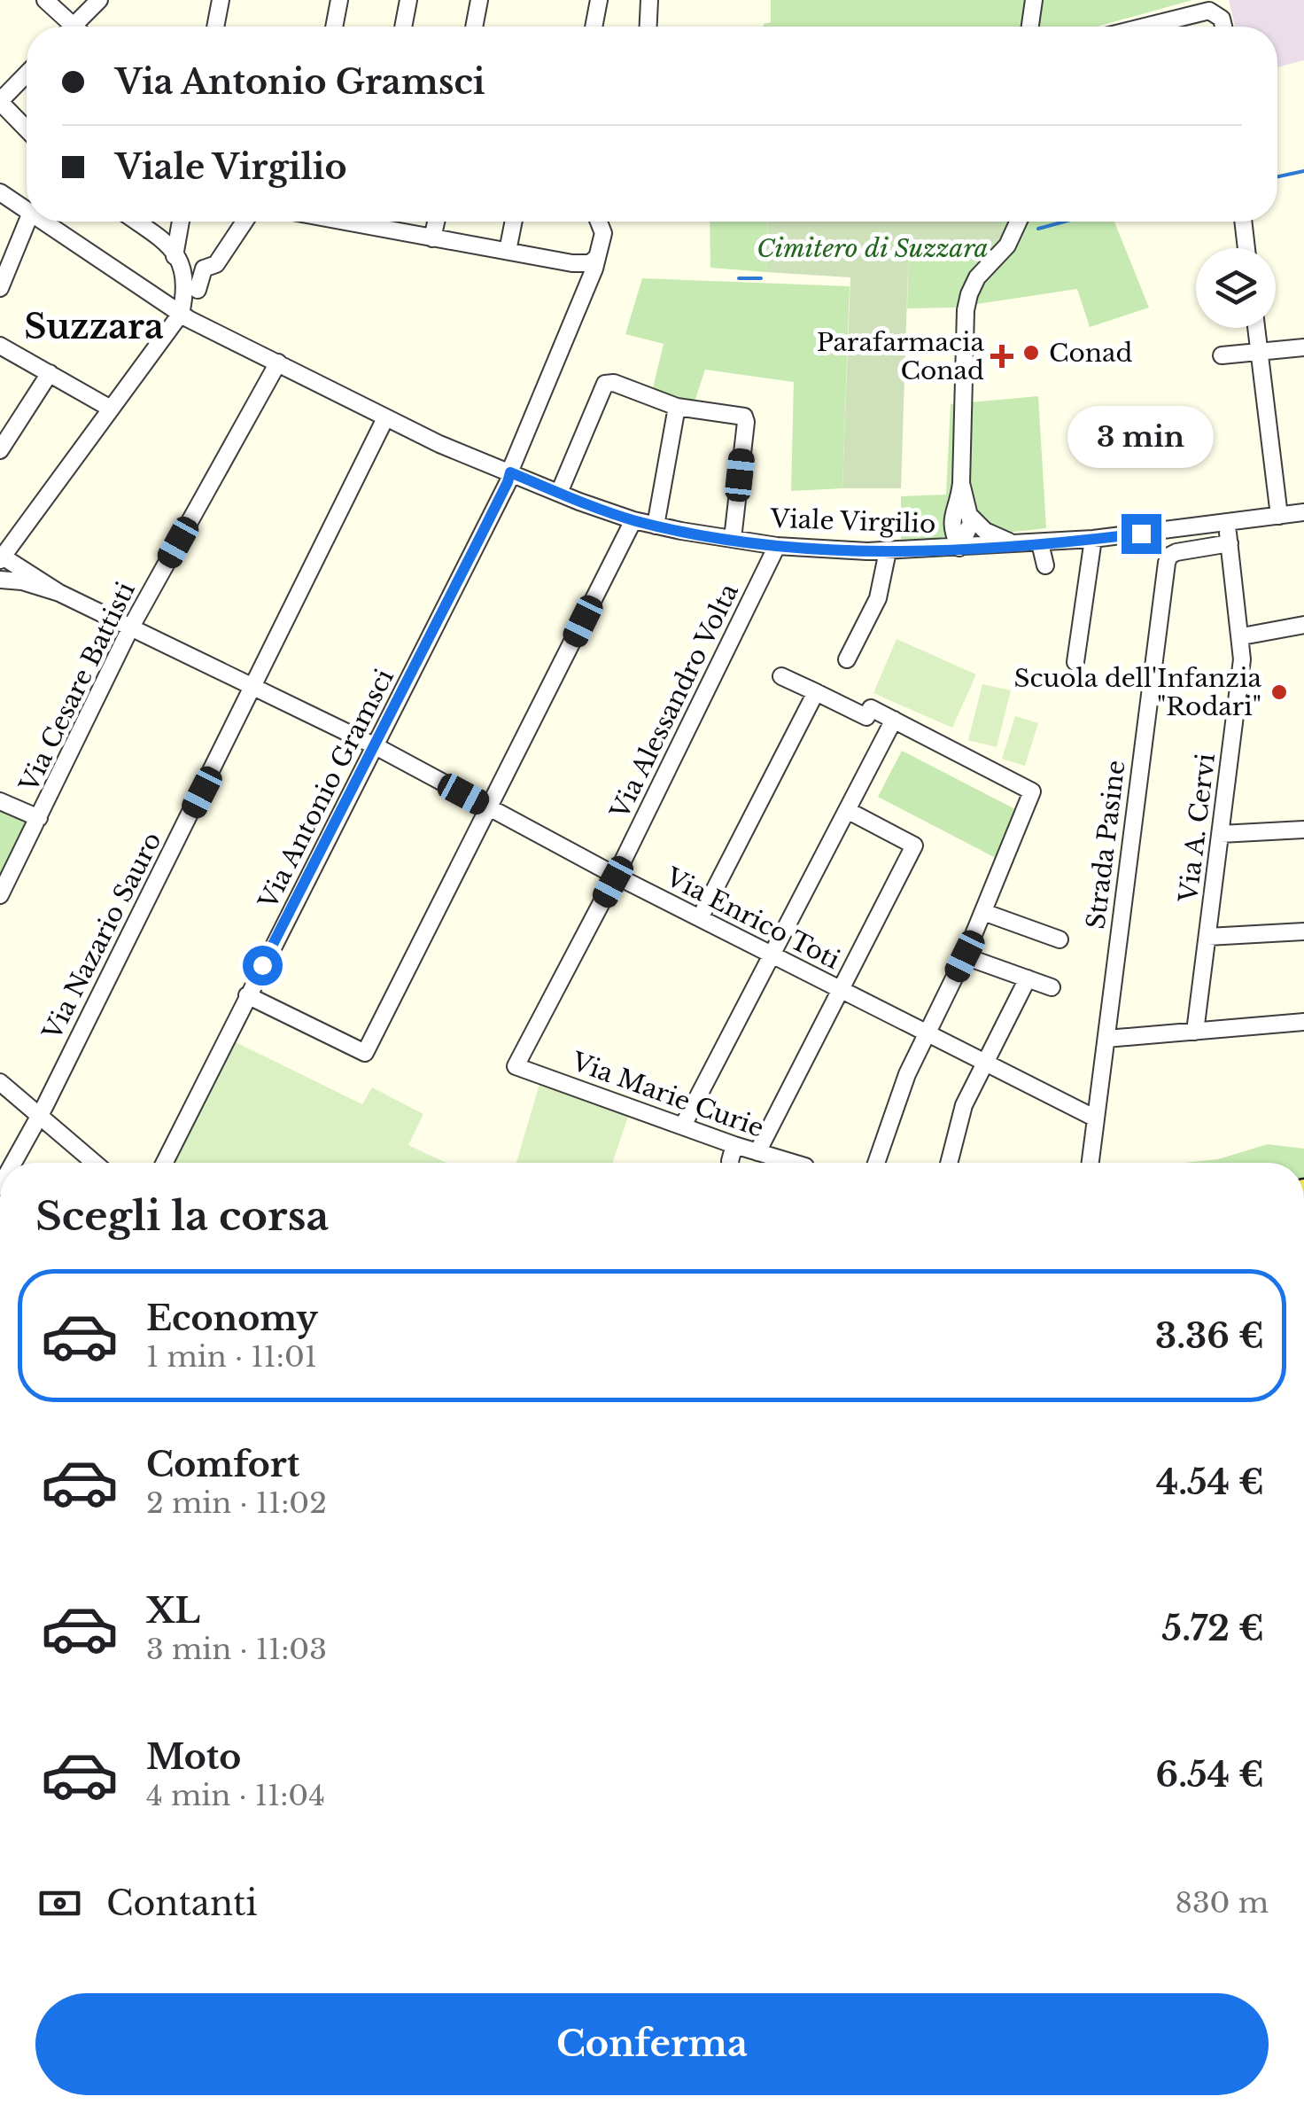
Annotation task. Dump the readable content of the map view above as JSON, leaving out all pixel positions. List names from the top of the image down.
{
  "streets": {
    "street": [
      "Viale Virgilio",
      "Via Cesare Battisti",
      "Via Alessandro Volta",
      "Via Antonio Gramsci",
      "Via A. Cervi",
      "Strada Pasine",
      "Via Enrico Toti",
      "Via Nazario Sauro",
      "Via Marie Curie"
    ]
  },
  "crossings": [
    ["Viale Virgilio", "Via Cesare Battisti"],
    ["Viale Virgilio", "Via Alessandro Volta"],
    ["Viale Virgilio", "Via Antonio Gramsci"],
    ["Viale Virgilio", "Via A. Cervi"],
    ["Viale Virgilio", "Via Nazario Sauro"],
    ["Via Cesare Battisti", "Via Enrico Toti"],
    ["Via Alessandro Volta", "Via Enrico Toti"],
    ["Via Alessandro Volta", "Via Marie Curie"],
    ["Via Antonio Gramsci", "Via Enrico Toti"],
    ["Via A. Cervi", "Strada Pasine"],
    ["Strada Pasine", "Via Enrico Toti"],
    ["Via Enrico Toti", "Via Nazario Sauro"]
  ],
  "districts": ["Suzzara"],
  "parks": ["Cimitero di Suzzara"],
  "places": {
    "other": ["Conad", "Scuola dell'Infanzia \"Rodari\""],
    "health": ["Parafarmacia Conad"]
  },
  "page": {
    "banner": ["Via Antonio Gramsci", "Viale Virgilio"],
    "bubble": "3 min",
    "heading": "Scegli la corsa",
    "list": [
      {
        "name": "Economy",
        "note": "1 min · 11:01",
        "value": "3.36 €"
      },
      {
        "name": "Comfort",
        "note": "2 min · 11:02",
        "value": "4.54 €"
      },
      {
        "name": "XL",
        "note": "3 min · 11:03",
        "value": "5.72 €"
      },
      {
        "name": "Moto",
        "note": "4 min · 11:04",
        "value": "6.54 €"
      }
    ],
    "pay": ["Contanti", "830 m"],
    "buttons": "Conferma"
  }
}
